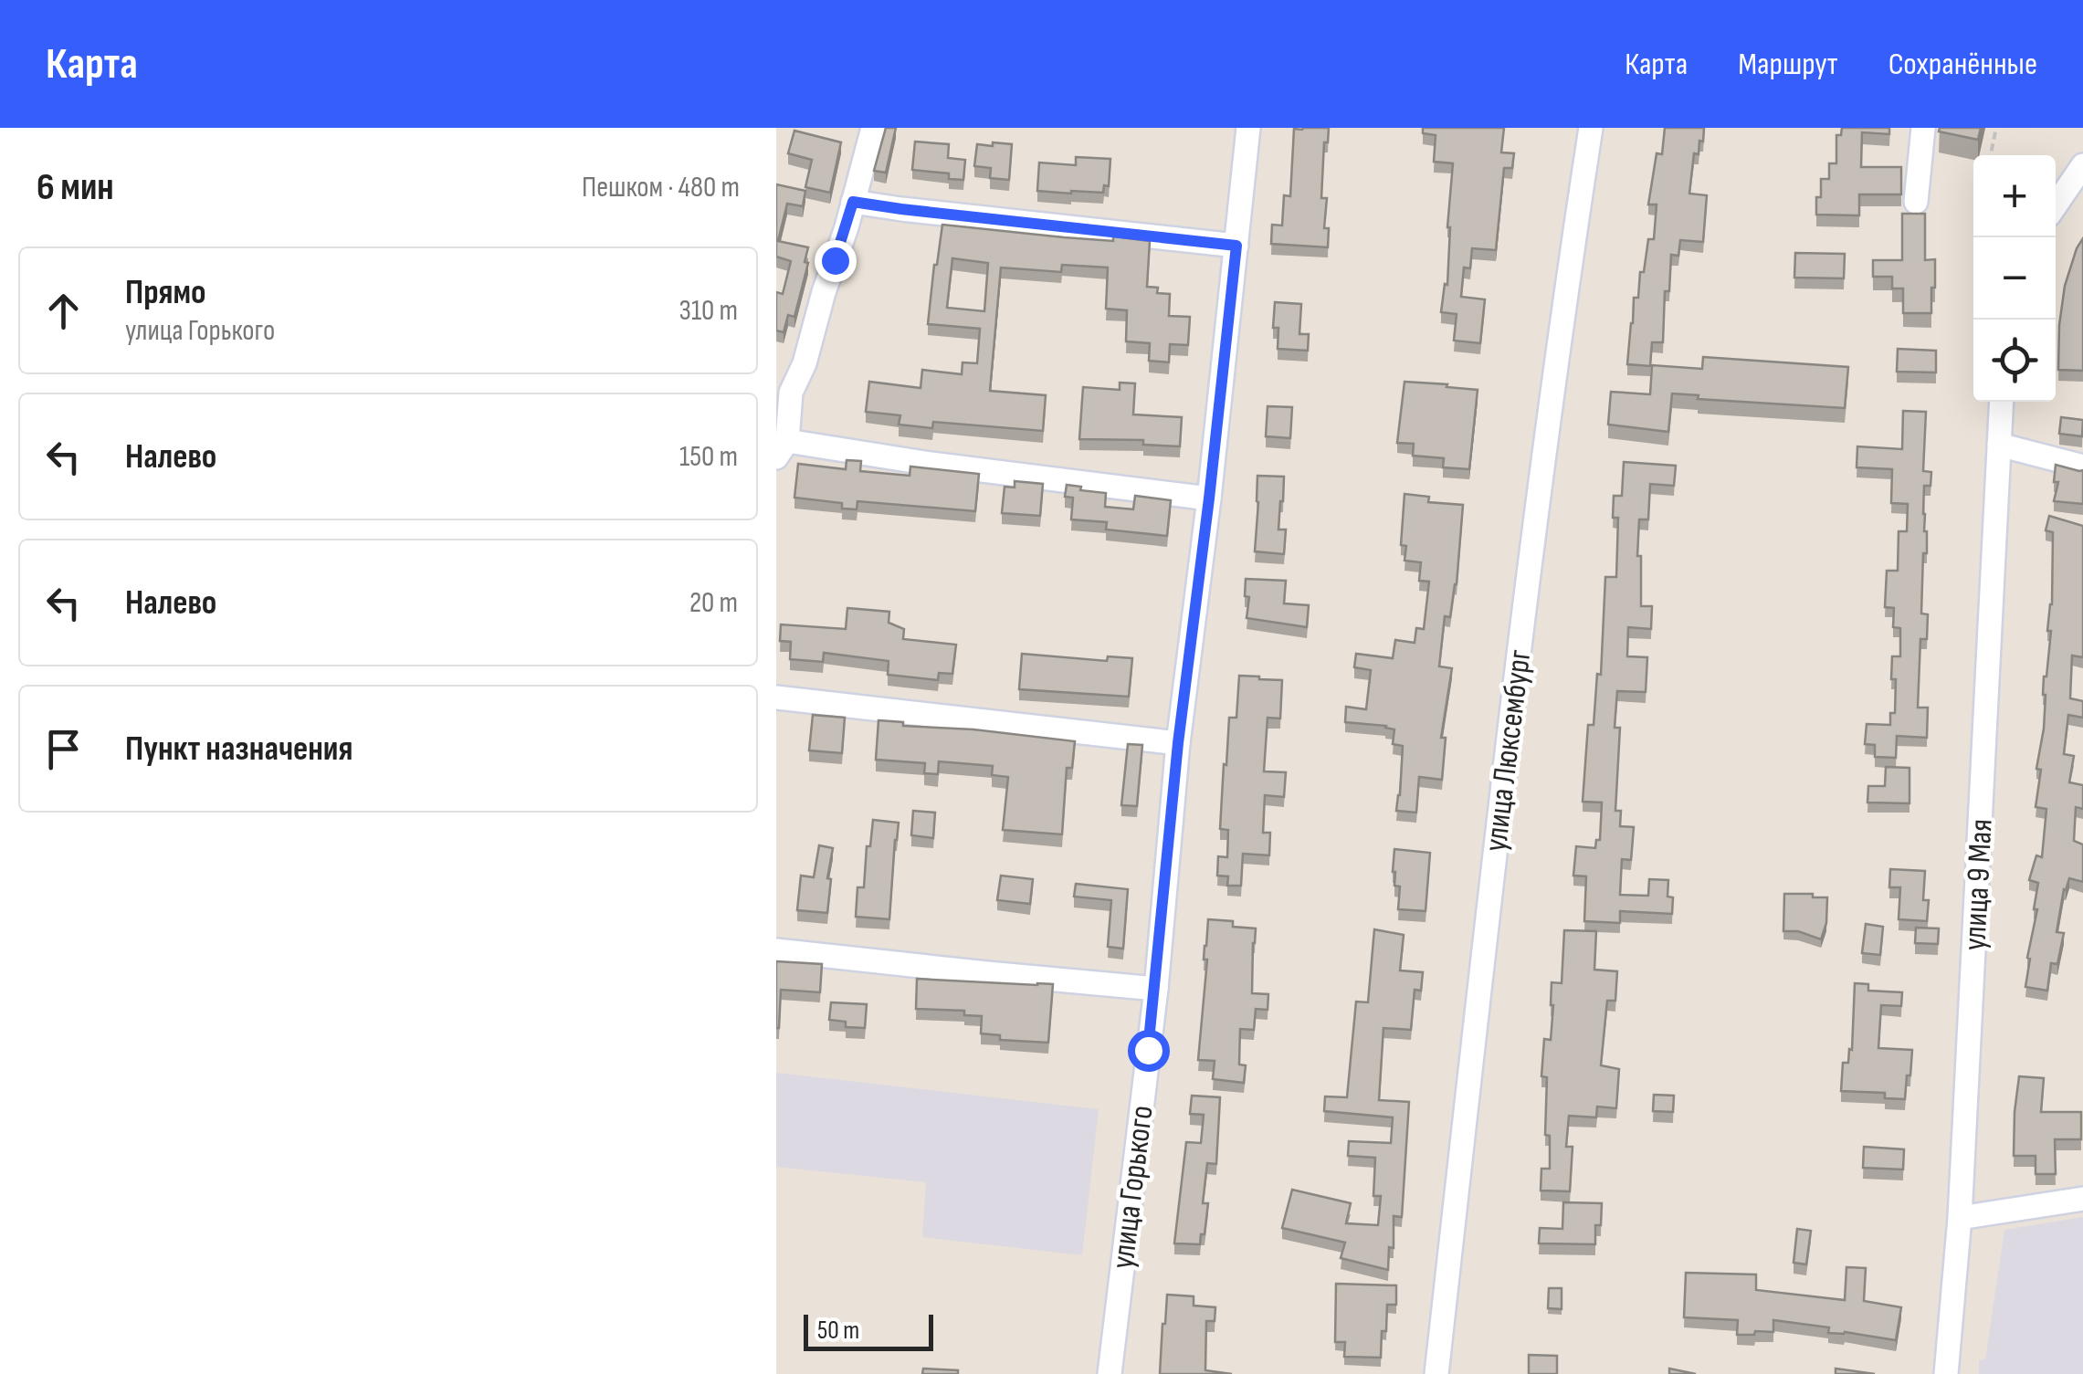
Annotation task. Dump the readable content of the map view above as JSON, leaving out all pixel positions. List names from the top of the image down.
{
  "streets": {
    "street": ["улица Люксембург", "улица 9 Мая", "улица Горького"]
  },
  "scale_bar": "50 m",
  "page": {
    "header": "Карта",
    "nav": ["Карта", "Маршрут", "Сохранённые"],
    "heading": ["6 мин", "Пешком · 480 m"],
    "map_buttons": ["+", "−"],
    "list": [
      ["Прямо", "улица Горького", "310 m"],
      ["Налево", "150 m"],
      ["Налево", "20 m"],
      "Пункт назначения"
    ],
    "scale": "50 m"
  }
}
